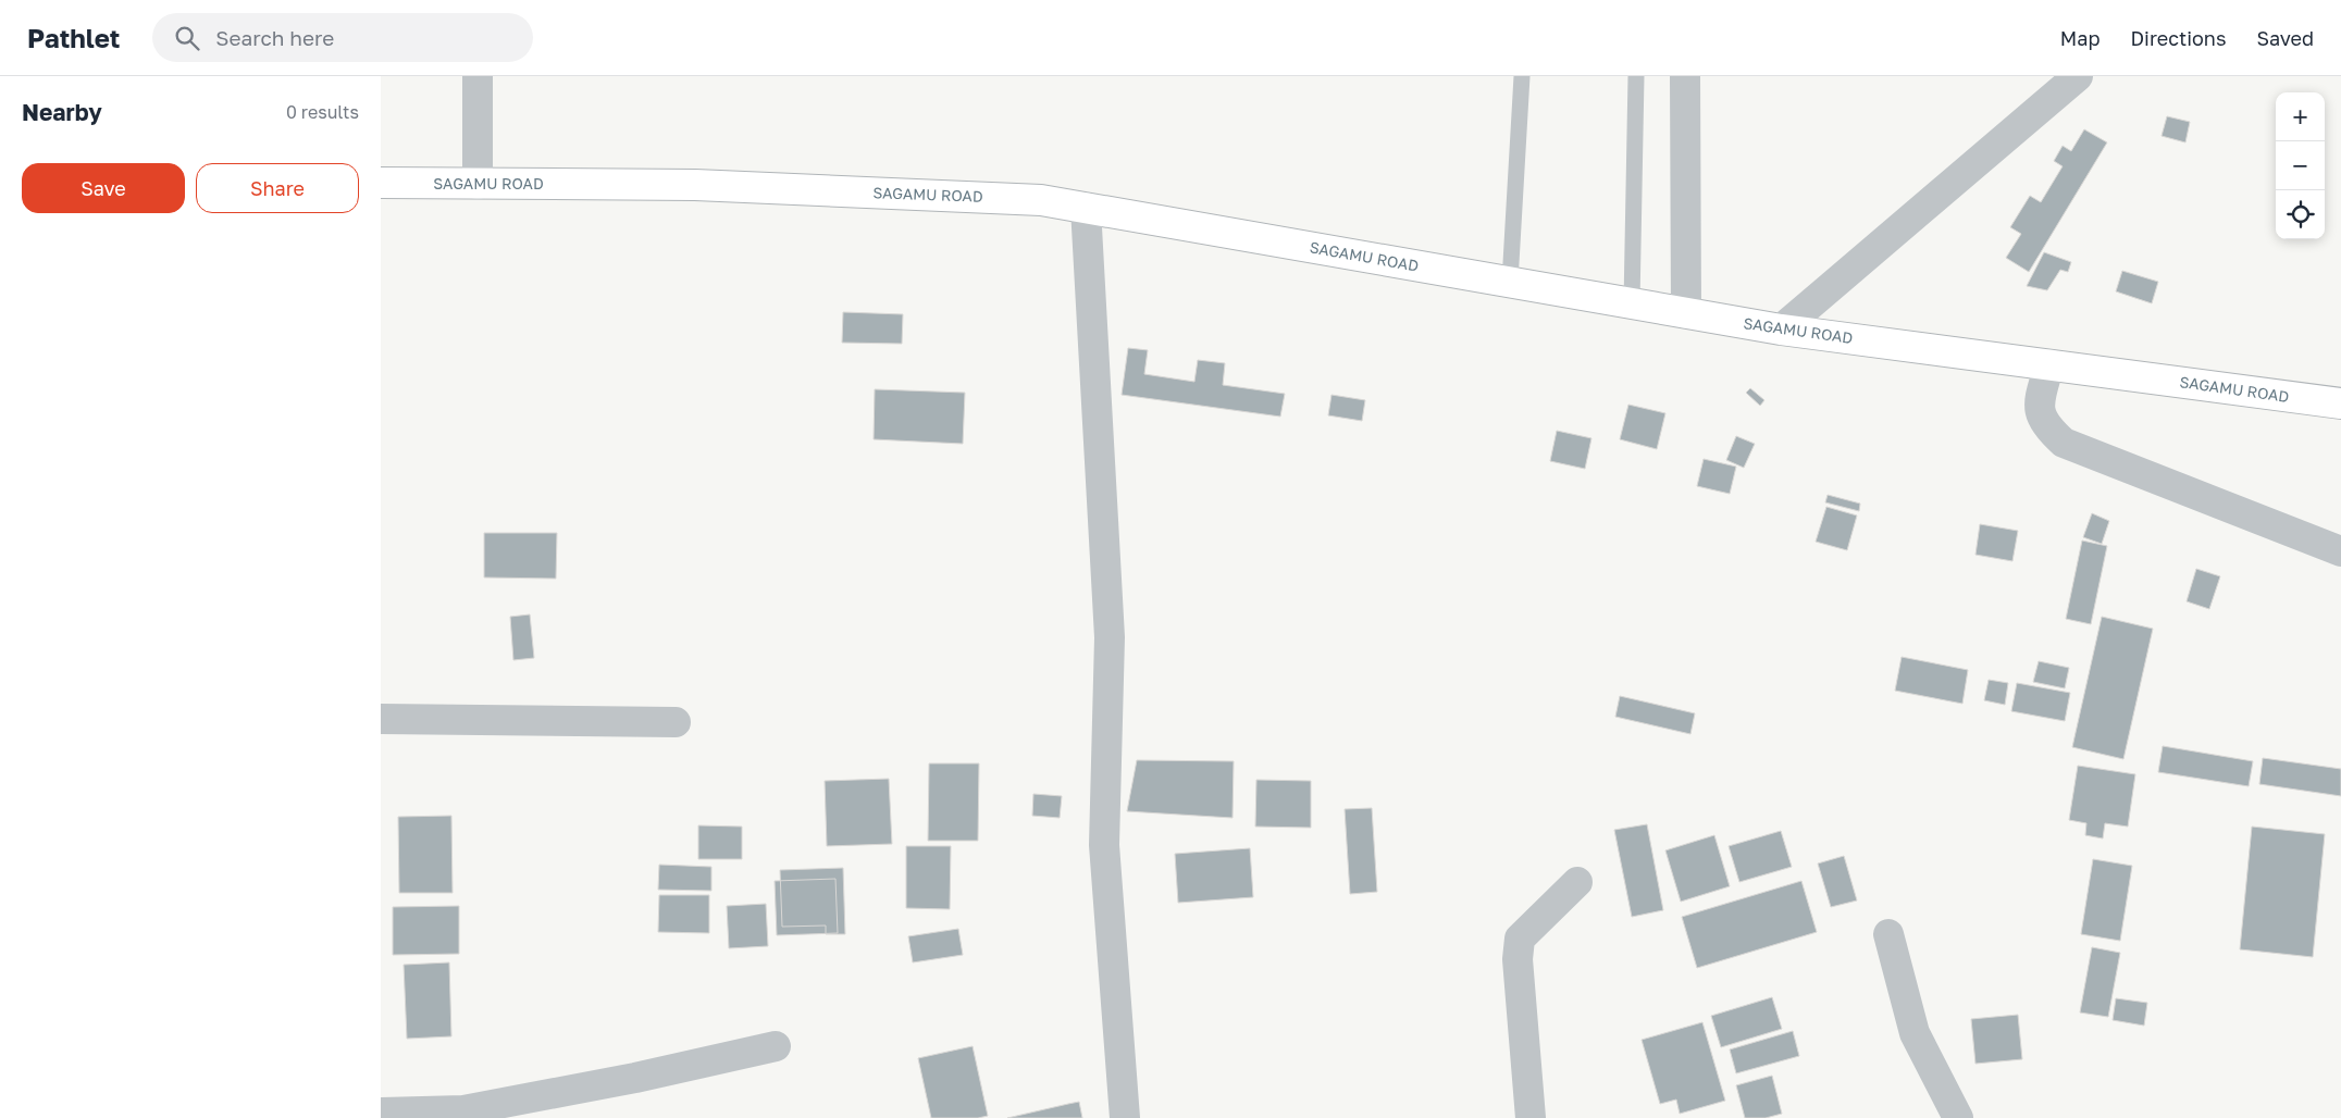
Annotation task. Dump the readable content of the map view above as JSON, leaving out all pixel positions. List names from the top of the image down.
{
  "streets": {
    "highway": ["SAGAMU ROAD"]
  },
  "page": {
    "header": "Pathlet",
    "search": "Search here",
    "nav": ["Map", "Directions", "Saved"],
    "heading": ["Nearby", "0 results"],
    "map_buttons": ["+", "−"],
    "buttons": ["Save", "Share"]
  }
}
